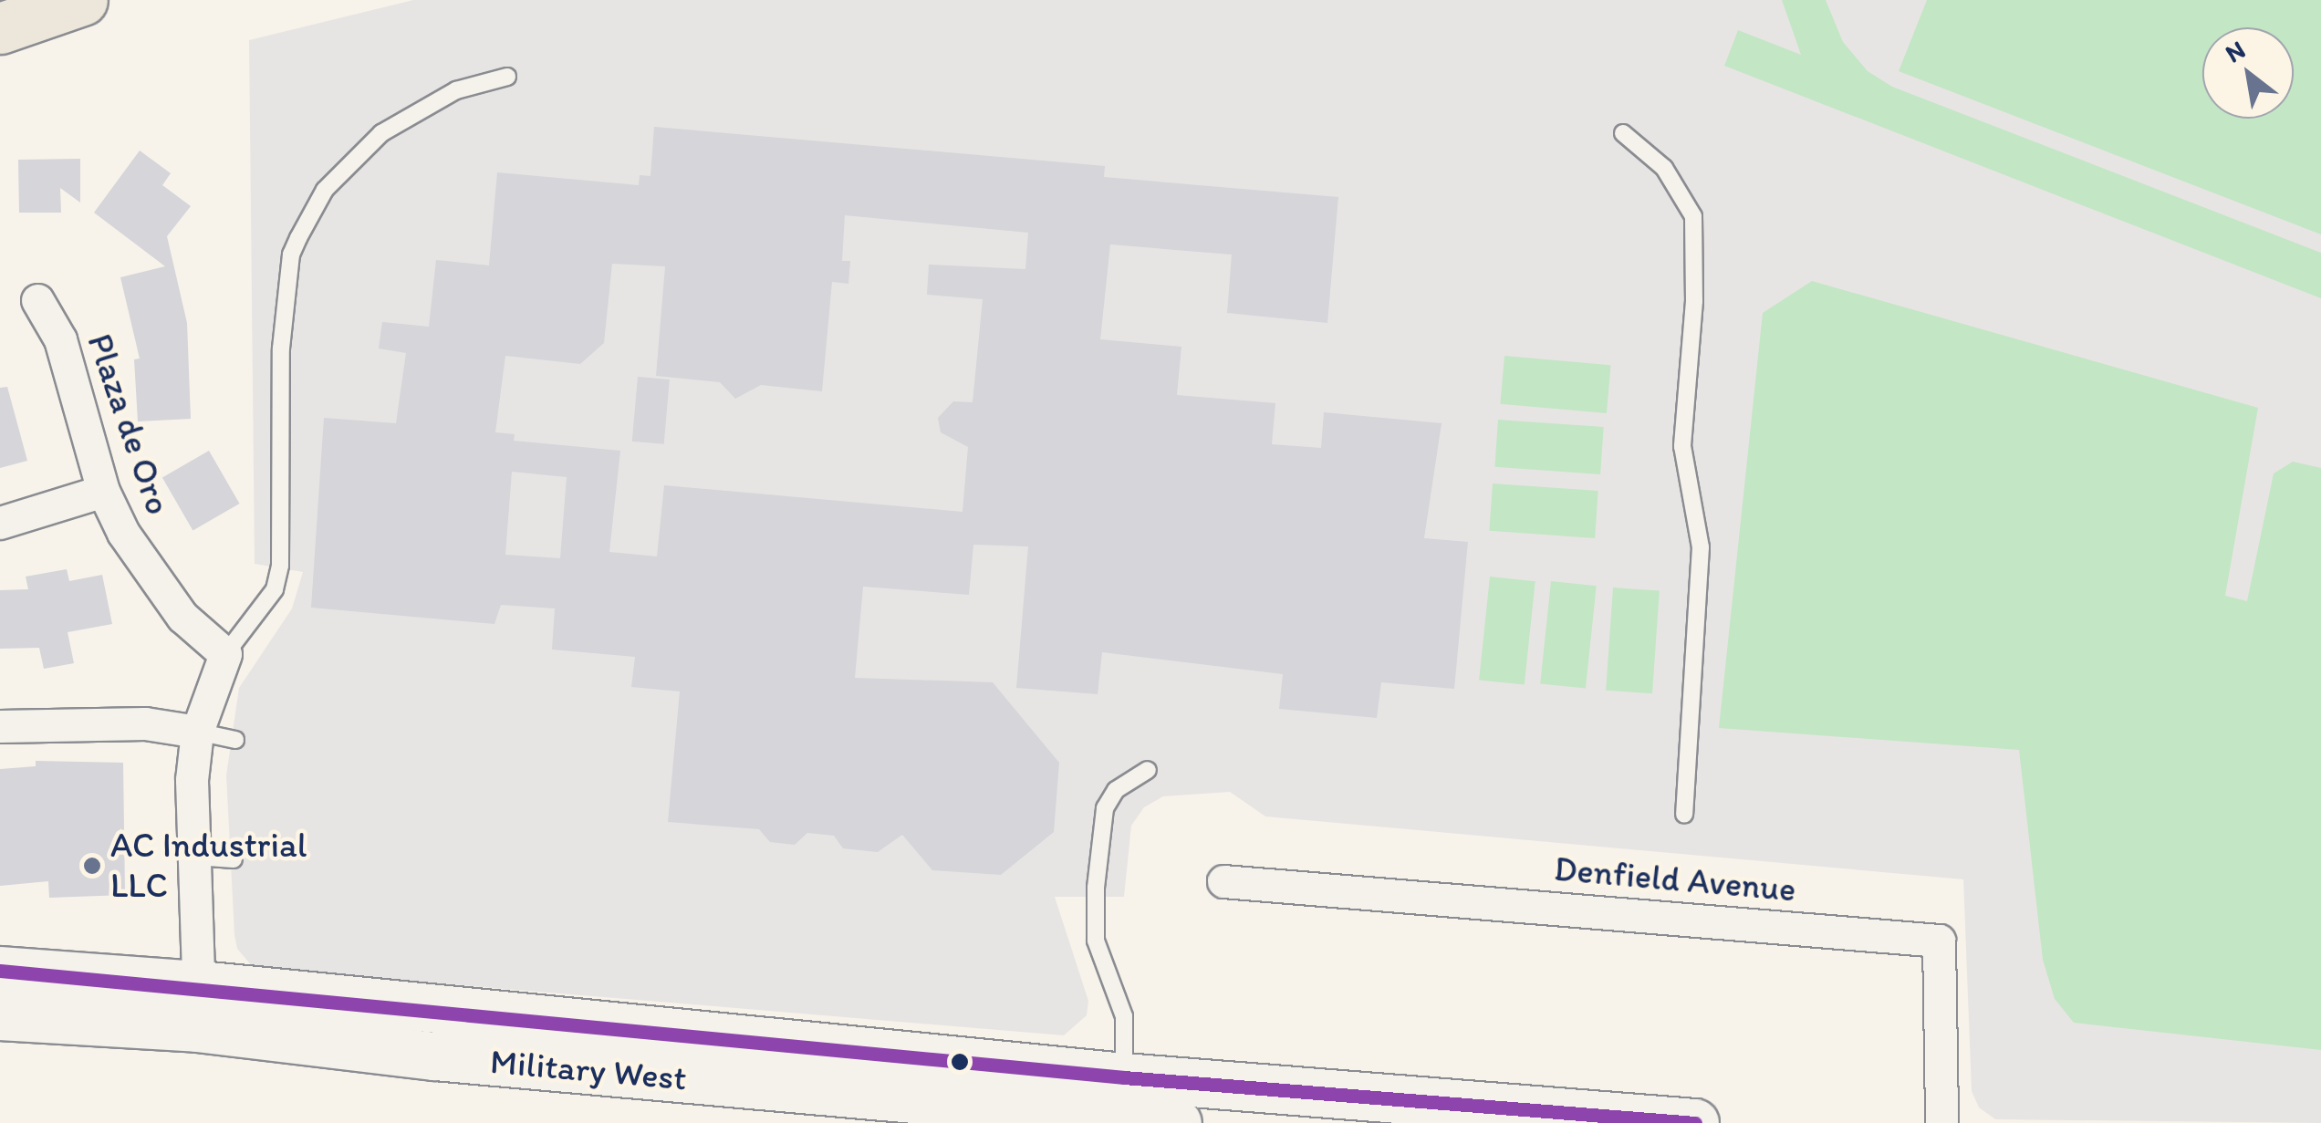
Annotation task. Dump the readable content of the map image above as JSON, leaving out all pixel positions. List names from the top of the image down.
{
  "streets": {
    "main road": ["Military West"],
    "street": ["Plaza de Oro", "Denfield Avenue"]
  },
  "places": ["AC Industrial LLC"],
  "north": "top left"
}
